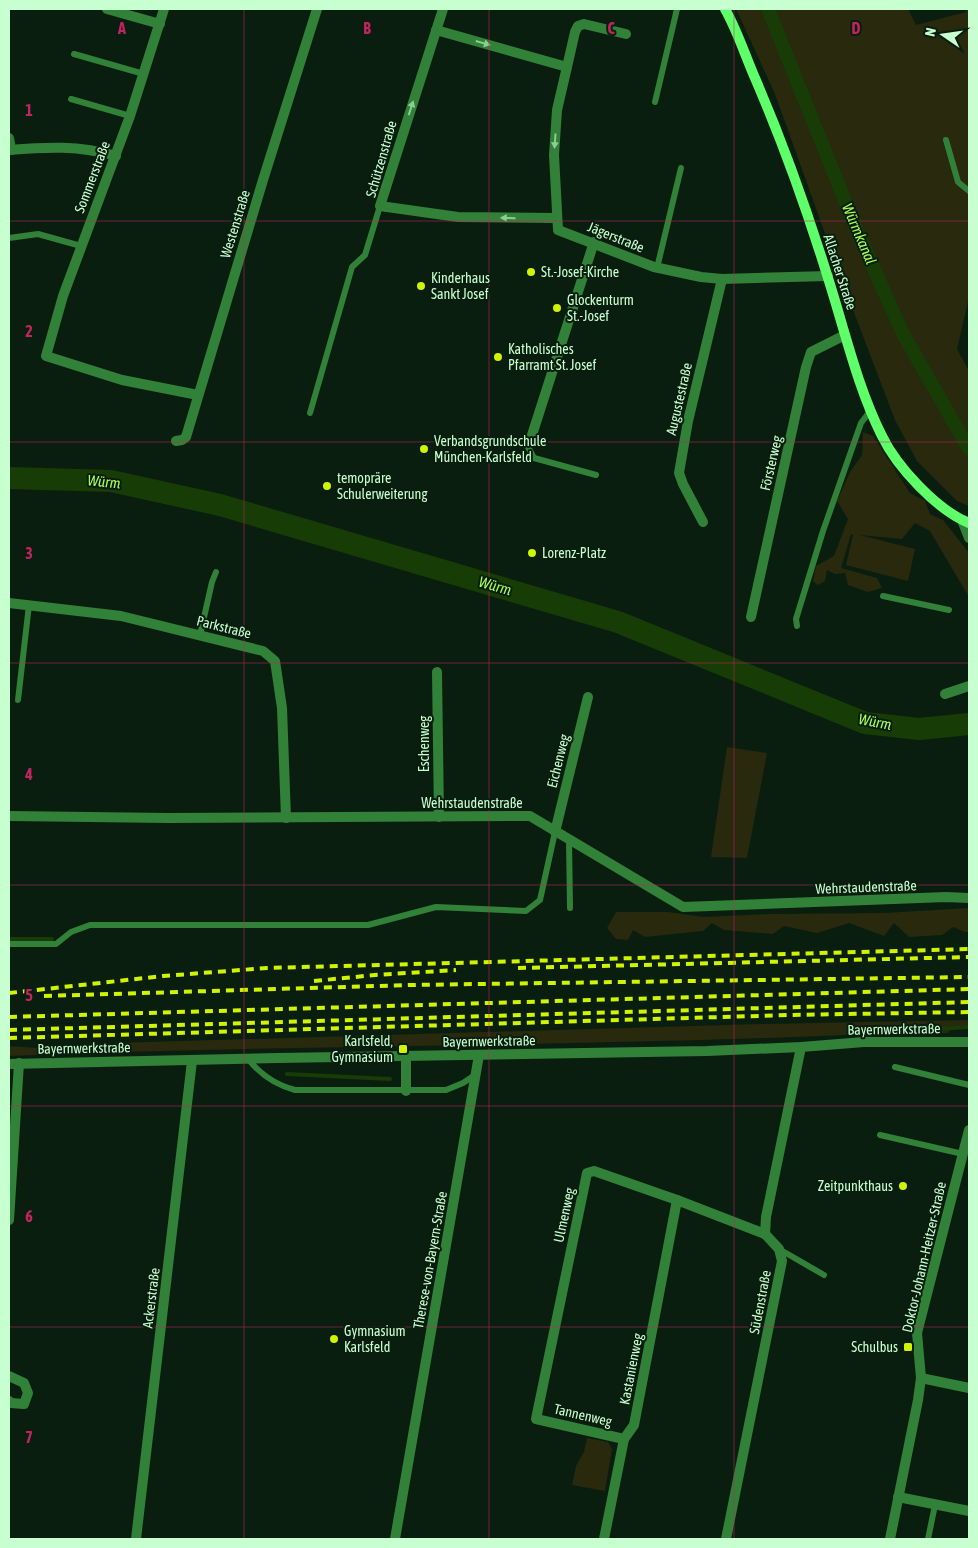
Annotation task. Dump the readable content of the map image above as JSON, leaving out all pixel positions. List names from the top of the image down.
{
  "streets": {
    "street": [
      "Schützenstraße",
      "Sommerstraße",
      "Westenstraße",
      "Jägerstraße",
      "Allacher Straße",
      "Augustestraße",
      "Försterweg",
      "Parkstraße",
      "Eschenweg",
      "Eichenweg",
      "Wehrstaudenstraße",
      "Bayernwerkstraße",
      "Ulmenweg",
      "Doktor-Johann-Heitzer-Straße",
      "Therese-von-Bayern-Straße",
      "Ackerstraße",
      "Südenstraße",
      "Kastanienweg",
      "Tannenweg"
    ]
  },
  "crossings": [
    ["Schützenstraße", "Jägerstraße"],
    ["Sommerstraße", "Westenstraße"],
    ["Jägerstraße", "Allacher Straße"],
    ["Jägerstraße", "Augustestraße"],
    ["Allacher Straße", "Försterweg"],
    ["Parkstraße", "Wehrstaudenstraße"],
    ["Eschenweg", "Wehrstaudenstraße"],
    ["Eichenweg", "Wehrstaudenstraße"],
    ["Bayernwerkstraße", "Therese-von-Bayern-Straße"],
    ["Bayernwerkstraße", "Ackerstraße"],
    ["Ulmenweg", "Kastanienweg"],
    ["Ulmenweg", "Tannenweg"],
    ["Kastanienweg", "Tannenweg"]
  ],
  "water": ["Würmkanal", "Würm"],
  "places": {
    "other": [
      "St.-Josef-Kirche",
      "Kinderhaus Sankt Josef",
      "Glockenturm St.-Josef",
      "Katholisches Pfarramt St. Josef",
      "Verbandsgrundschule München-Karlsfeld",
      "temopräre Schulerweiterung",
      "Lorenz-Platz",
      "Zeitpunkthaus",
      "Gymnasium Karlsfeld"
    ],
    "transit": ["Karlsfeld, Gymnasium", "Schulbus"]
  },
  "north": "left",
  "grid": {
    "columns": [
      "A",
      "B",
      "C",
      "D"
    ],
    "rows": [
      "1",
      "2",
      "3",
      "4",
      "5",
      "6",
      "7"
    ]
  }
}
